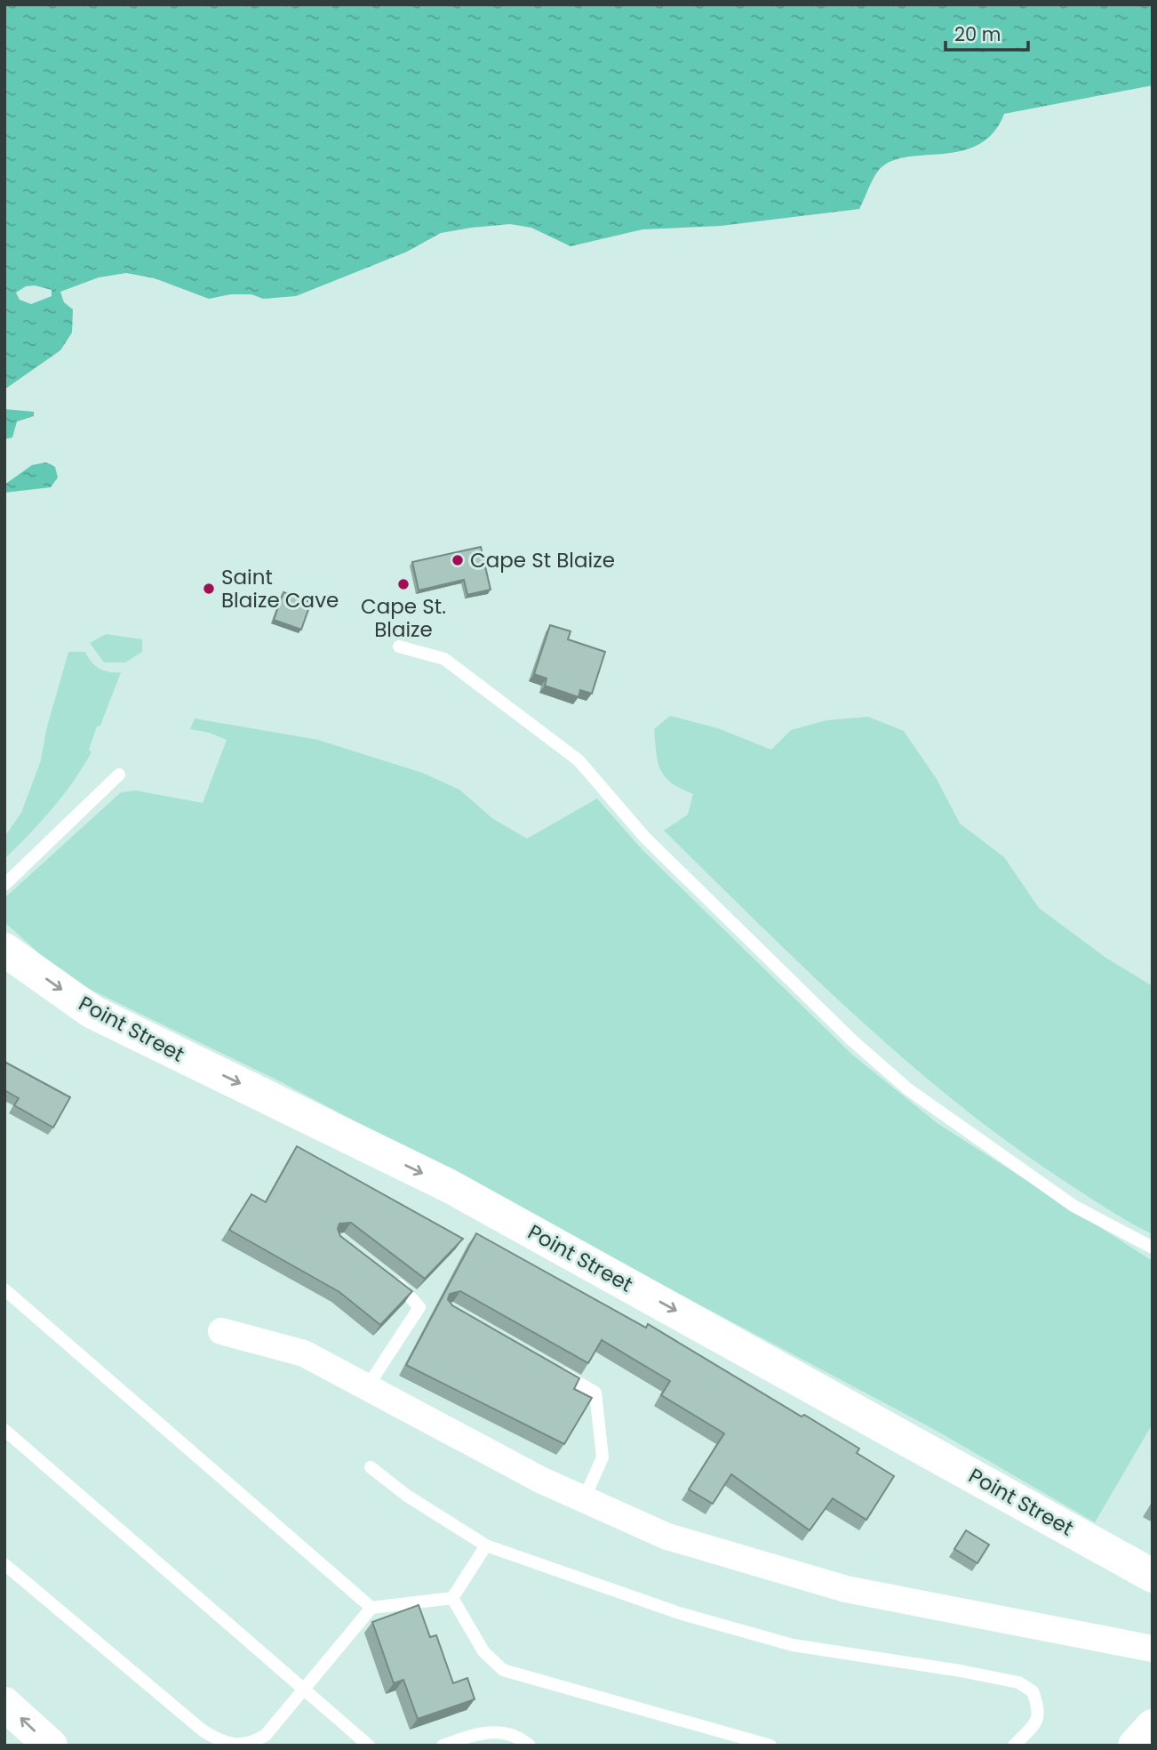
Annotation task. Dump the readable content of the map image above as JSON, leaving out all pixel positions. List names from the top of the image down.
{
  "streets": {
    "street": ["Point Street"]
  },
  "places": ["Cape St Blaize", "Cape St. Blaize", "Saint Blaize Cave"],
  "scale_bar": "20 m"
}
